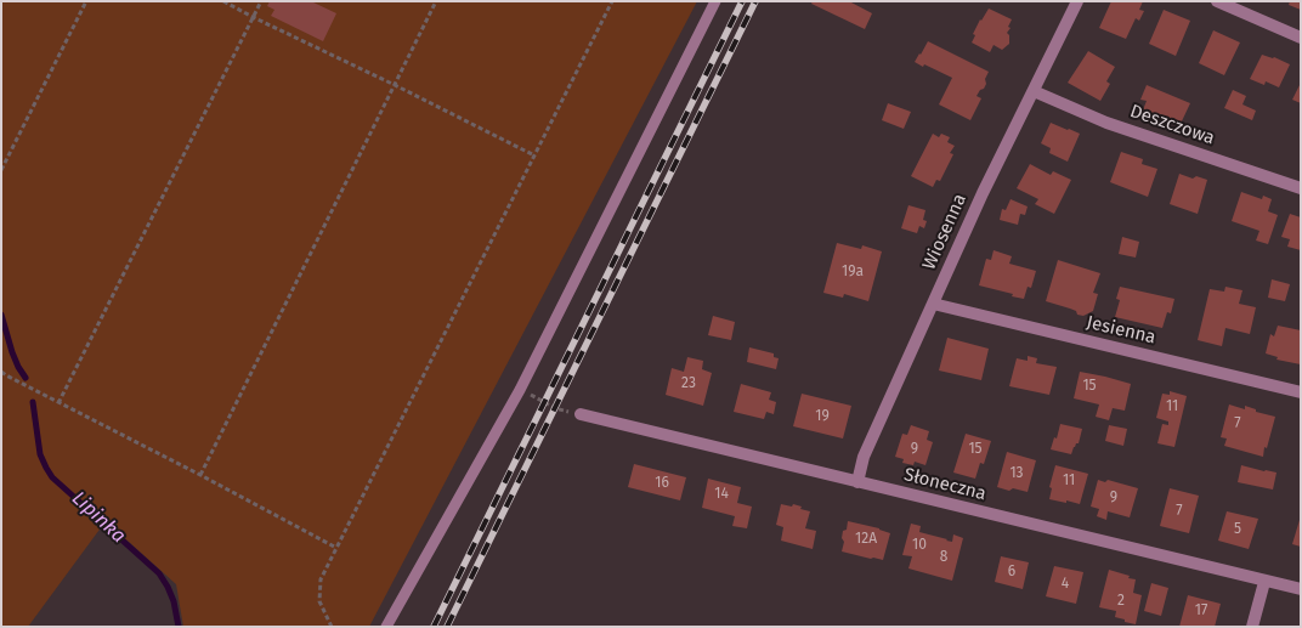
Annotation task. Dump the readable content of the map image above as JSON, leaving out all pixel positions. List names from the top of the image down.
{
  "streets": {
    "street": [
      "Deszczowa",
      "Wiosenna",
      "Jesienna",
      "Słoneczna"
    ]
  },
  "crossings": [
    ["Deszczowa", "Wiosenna"],
    ["Wiosenna", "Jesienna"],
    ["Wiosenna", "Słoneczna"]
  ],
  "water": ["Lipinka"],
  "house_numbers": [
    "19a",
    "23",
    "15",
    "11",
    "19",
    "7",
    "9",
    "15",
    "13",
    "11",
    "16",
    "14",
    "9",
    "7",
    "5",
    "12A",
    "10",
    "8",
    "6",
    "4",
    "2",
    "17"
  ]
}
